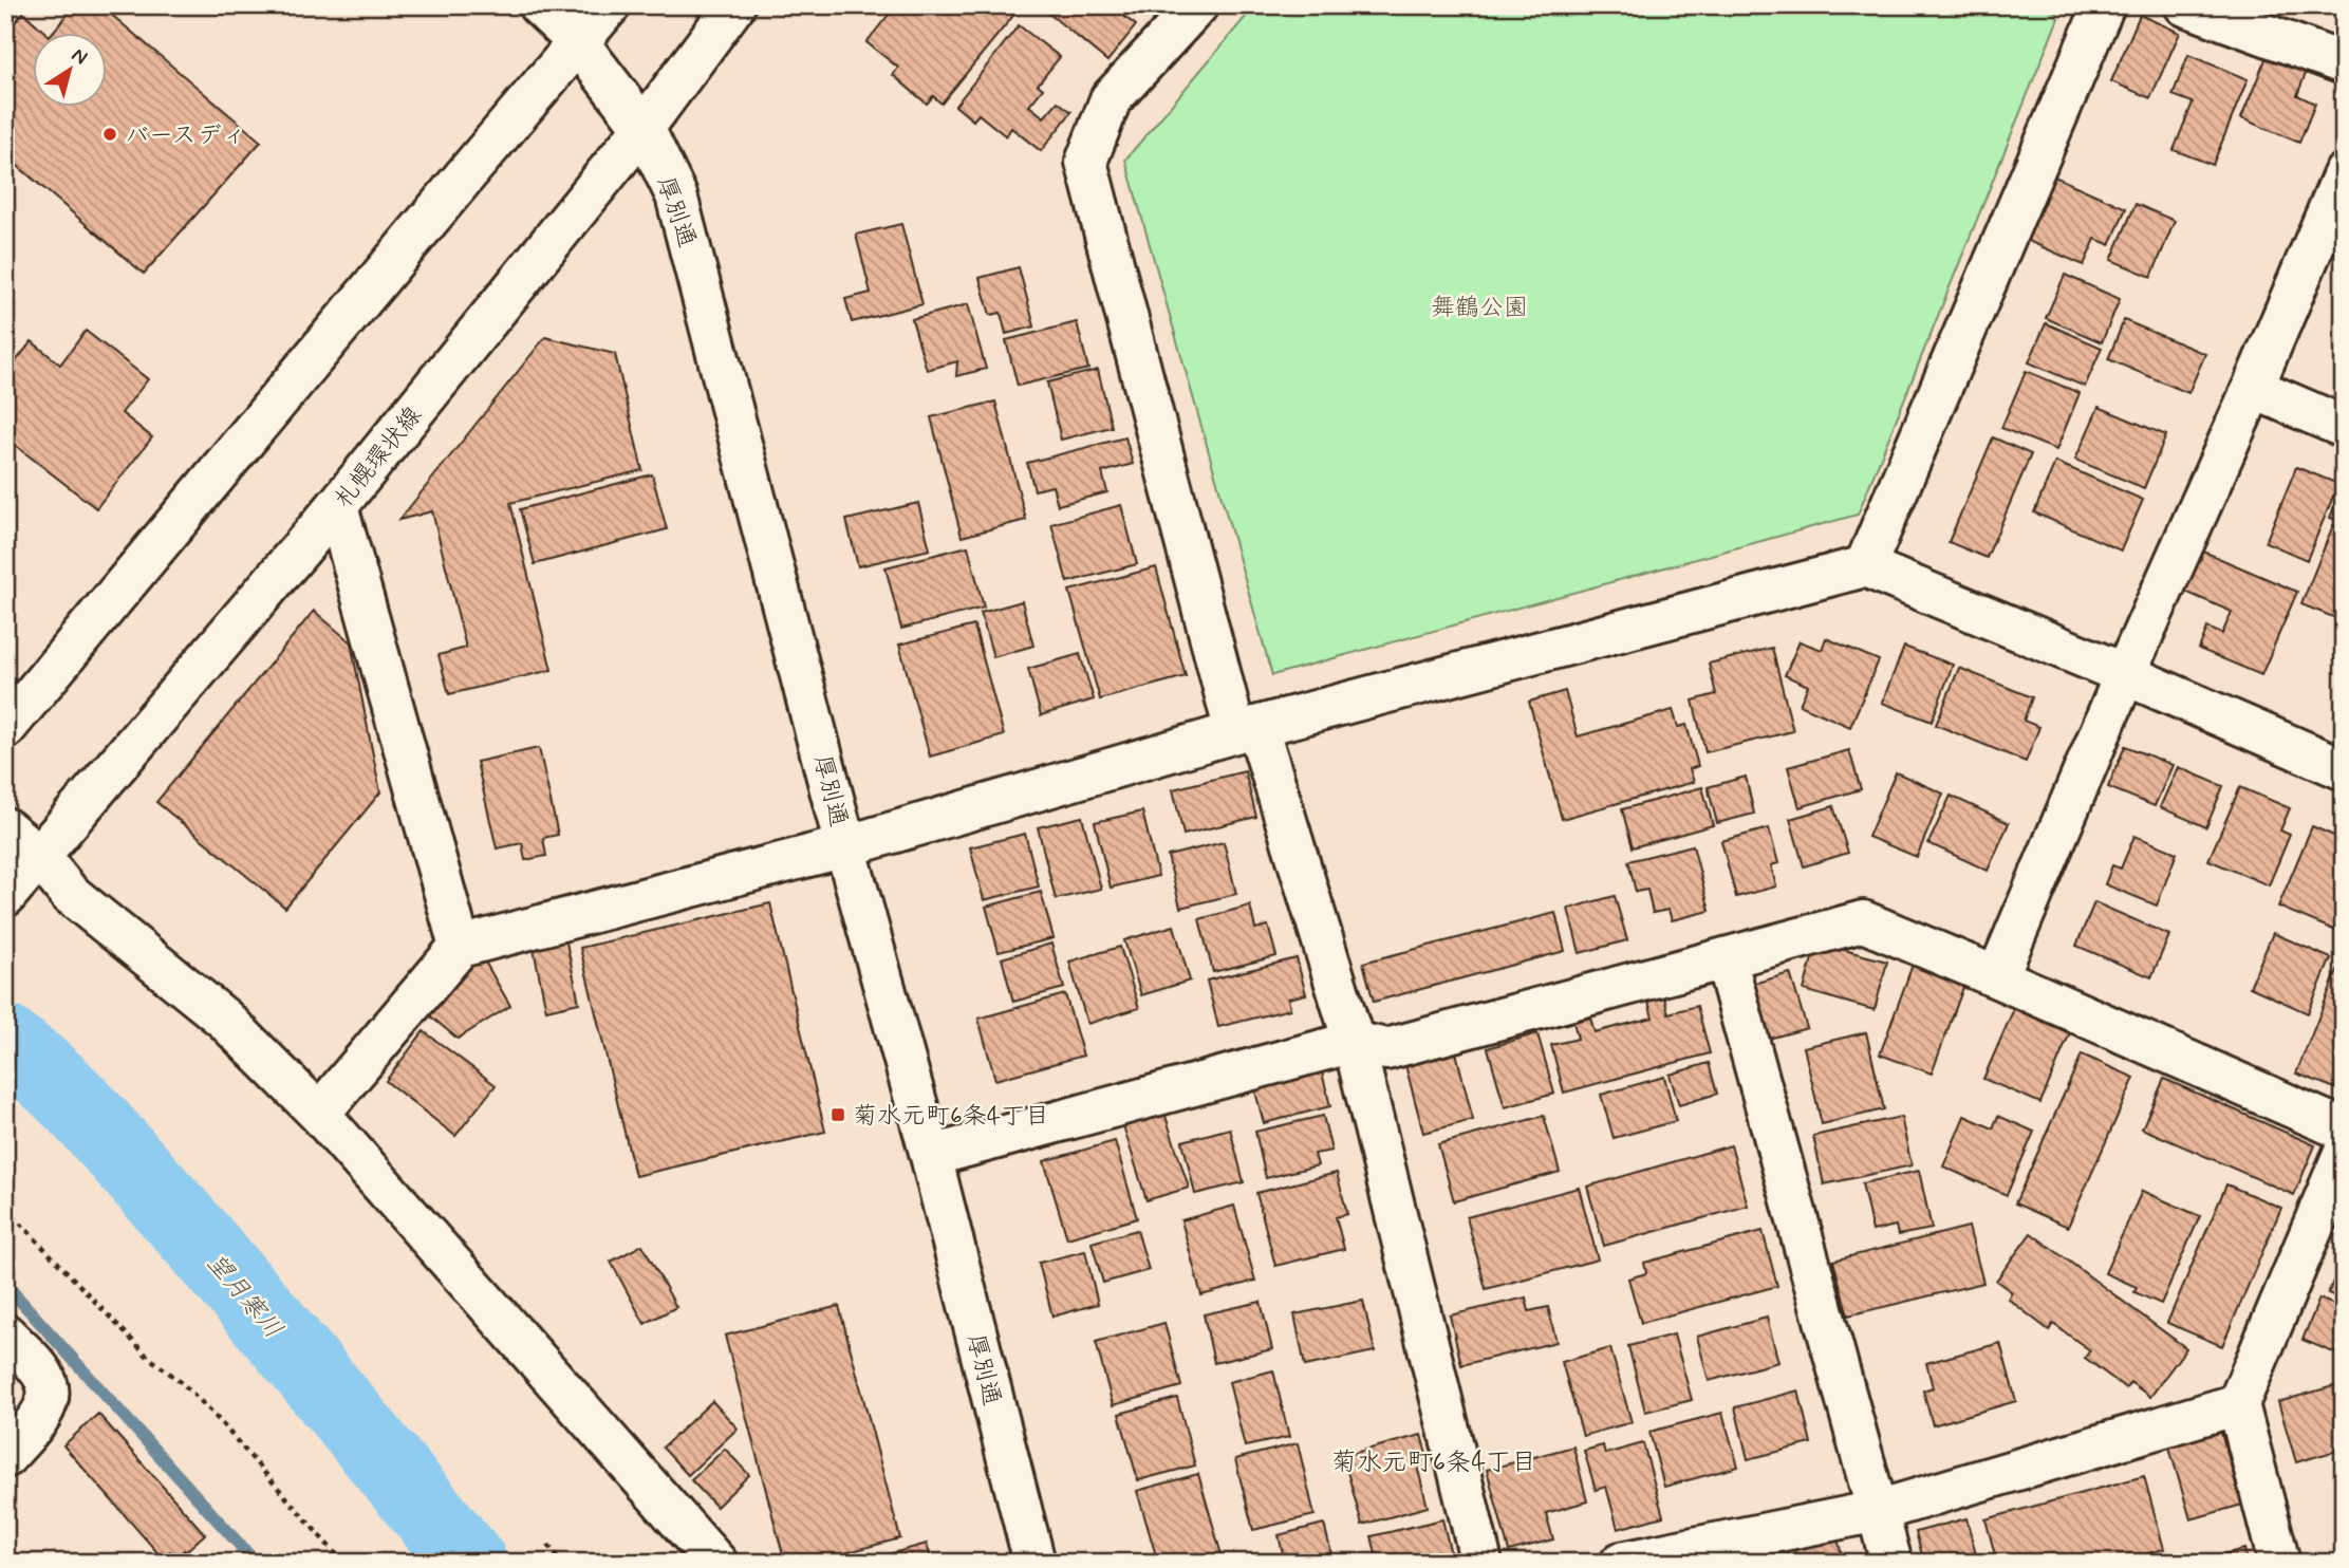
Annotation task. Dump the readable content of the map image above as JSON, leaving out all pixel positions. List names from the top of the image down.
{
  "streets": {
    "street": ["厚別通", "札幌環状線"]
  },
  "crossings": [
    ["厚別通", "札幌環状線"]
  ],
  "districts": ["菊水元町6条4丁目"],
  "water": ["望月寒川"],
  "parks": ["舞鶴公園"],
  "places": {
    "other": ["バースディ"],
    "transit": ["菊水元町6条4丁目"]
  },
  "north": "top right"
}
